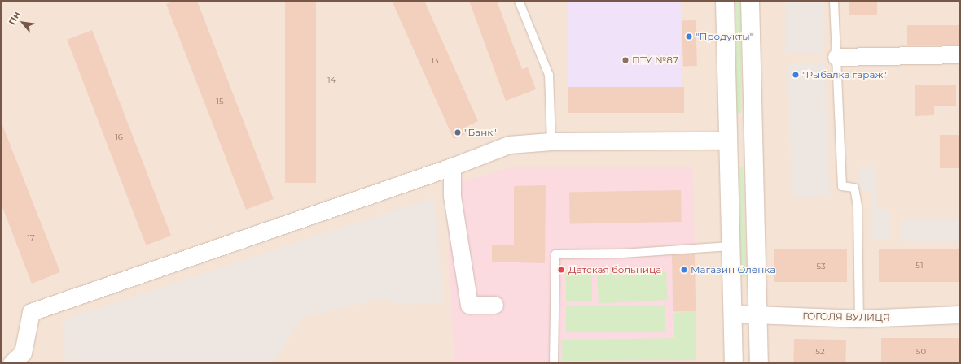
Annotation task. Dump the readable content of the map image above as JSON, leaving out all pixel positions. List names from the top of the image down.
{
  "streets": {
    "street": ["ГОГОЛЯ ВУЛИЦЯ"]
  },
  "places": [
    "\"Продукты\"",
    "ПТУ №87",
    "\"Рыбалка гараж\"",
    "\"Банк\"",
    "Детская больница",
    "Магазин Оленка"
  ],
  "house_numbers": [
    "13",
    "14",
    "15",
    "16",
    "17",
    "51",
    "53",
    "52",
    "50"
  ],
  "north": "top left"
}
